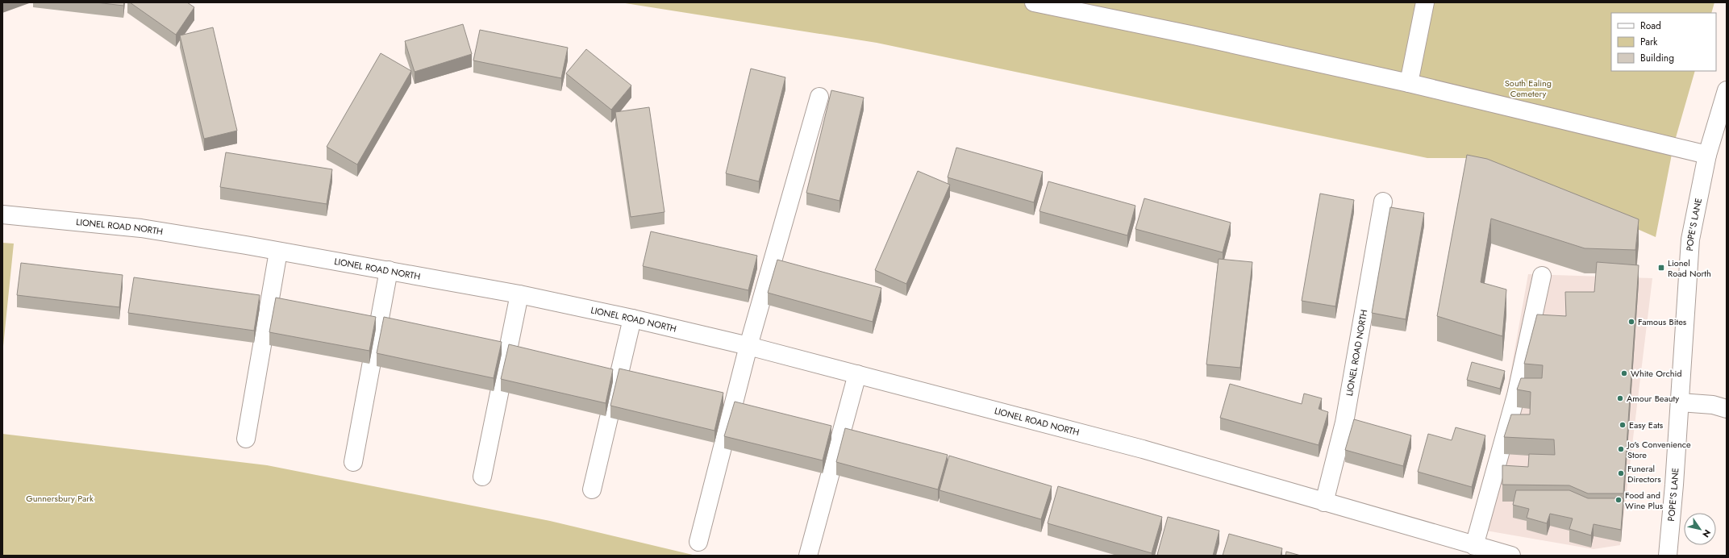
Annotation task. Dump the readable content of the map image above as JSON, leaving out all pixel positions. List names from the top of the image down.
{
  "streets": {
    "street": ["POPE'S LANE", "LIONEL ROAD NORTH"]
  },
  "parks": ["South Ealing Cemetery", "Gunnersbury Park"],
  "places": {
    "transit": ["Lionel Road North"],
    "other": [
      "Famous Bites",
      "White Orchid",
      "Amour Beauty",
      "Easy Eats",
      "Jo's Convenience Store",
      "Funeral Directors",
      "Food and Wine Plus"
    ]
  },
  "legend": ["Road", "Park", "Building"],
  "north": "bottom right"
}
